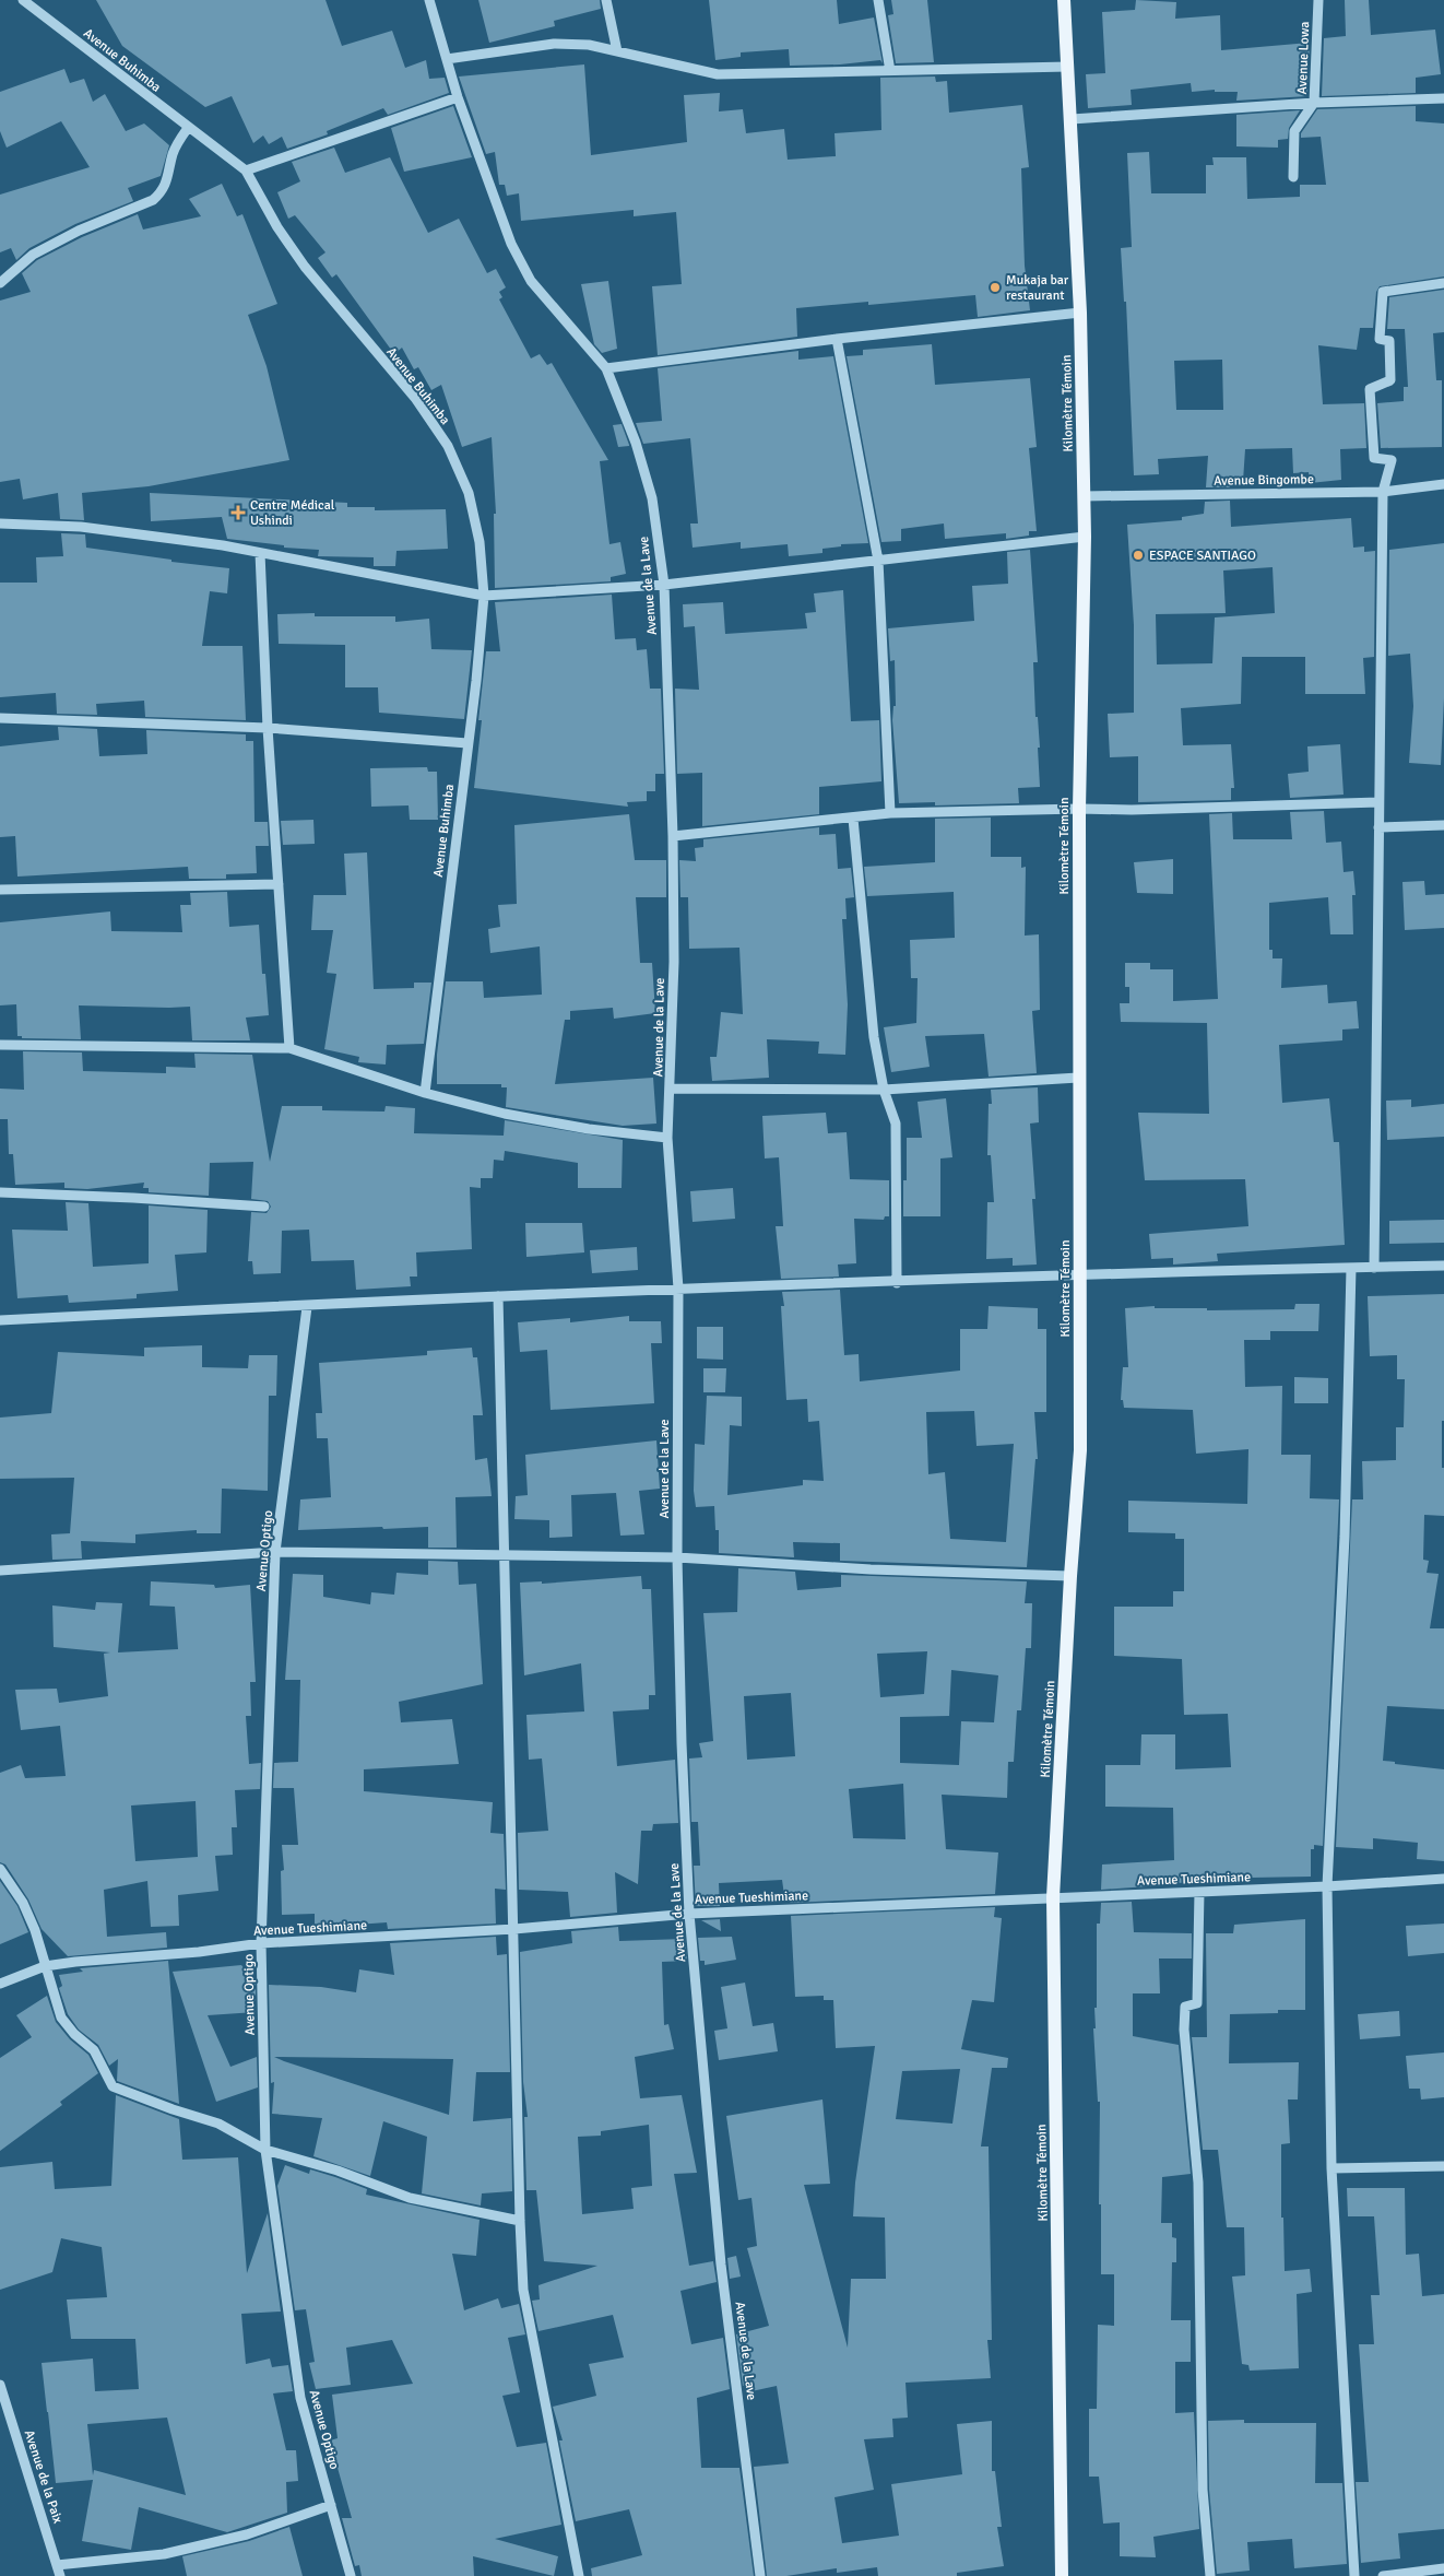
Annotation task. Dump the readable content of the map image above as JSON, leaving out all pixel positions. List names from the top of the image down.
{
  "streets": {
    "main road": ["Kilomètre Témoin"],
    "street": [
      "Avenue Lowa",
      "Avenue Buhimba",
      "Avenue Bingombe",
      "Avenue de la Lave",
      "Avenue Optigo",
      "Avenue Tueshimiane",
      "Avenue de la Paix"
    ]
  },
  "crossings": [
    ["Kilomètre Témoin", "Avenue Bingombe"],
    ["Kilomètre Témoin", "Avenue Tueshimiane"],
    ["Avenue de la Lave", "Avenue Tueshimiane"],
    ["Avenue Optigo", "Avenue Tueshimiane"]
  ],
  "places": {
    "other": ["Mukaja bar restaurant", "ESPACE SANTIAGO"],
    "health": ["Centre Médical Ushindi"]
  }
}
